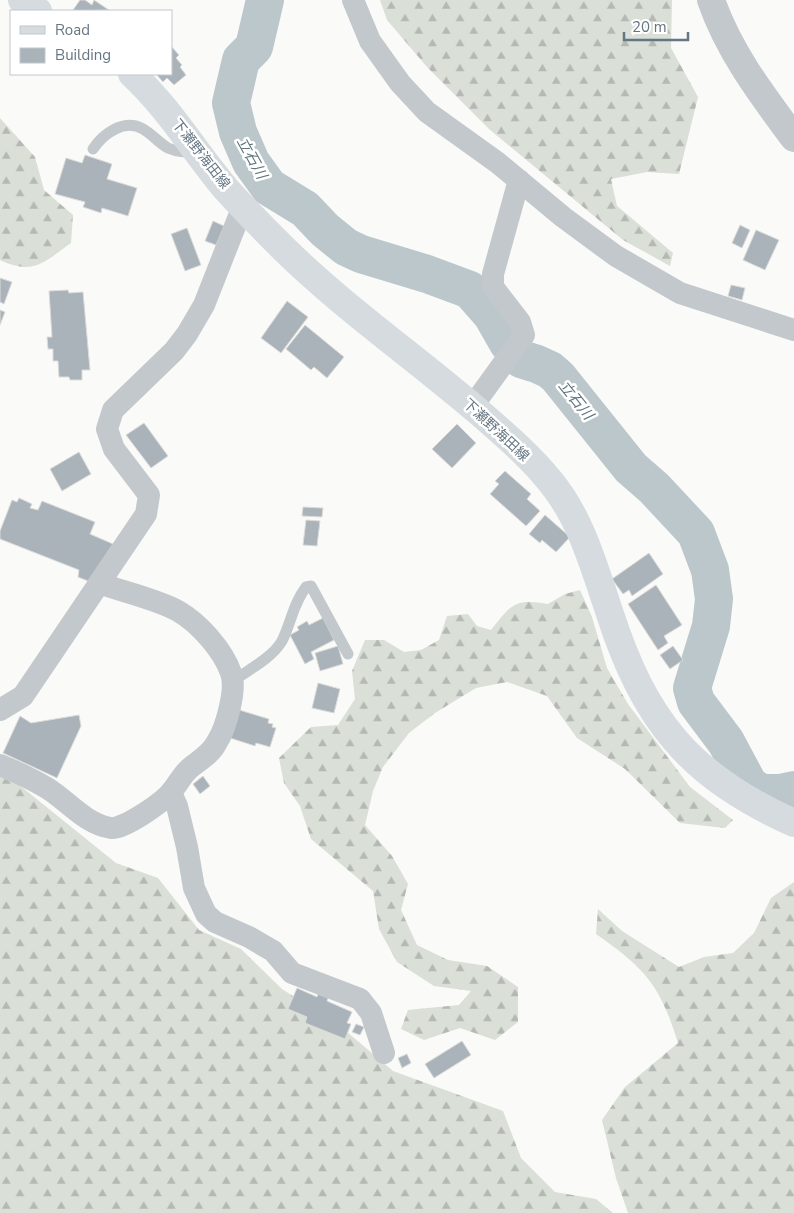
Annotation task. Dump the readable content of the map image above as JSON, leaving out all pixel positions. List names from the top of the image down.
{
  "streets": {
    "main road": ["下瀬野海田線"]
  },
  "water": ["立石川"],
  "legend": ["Road", "Building"],
  "scale_bar": "20 m"
}
